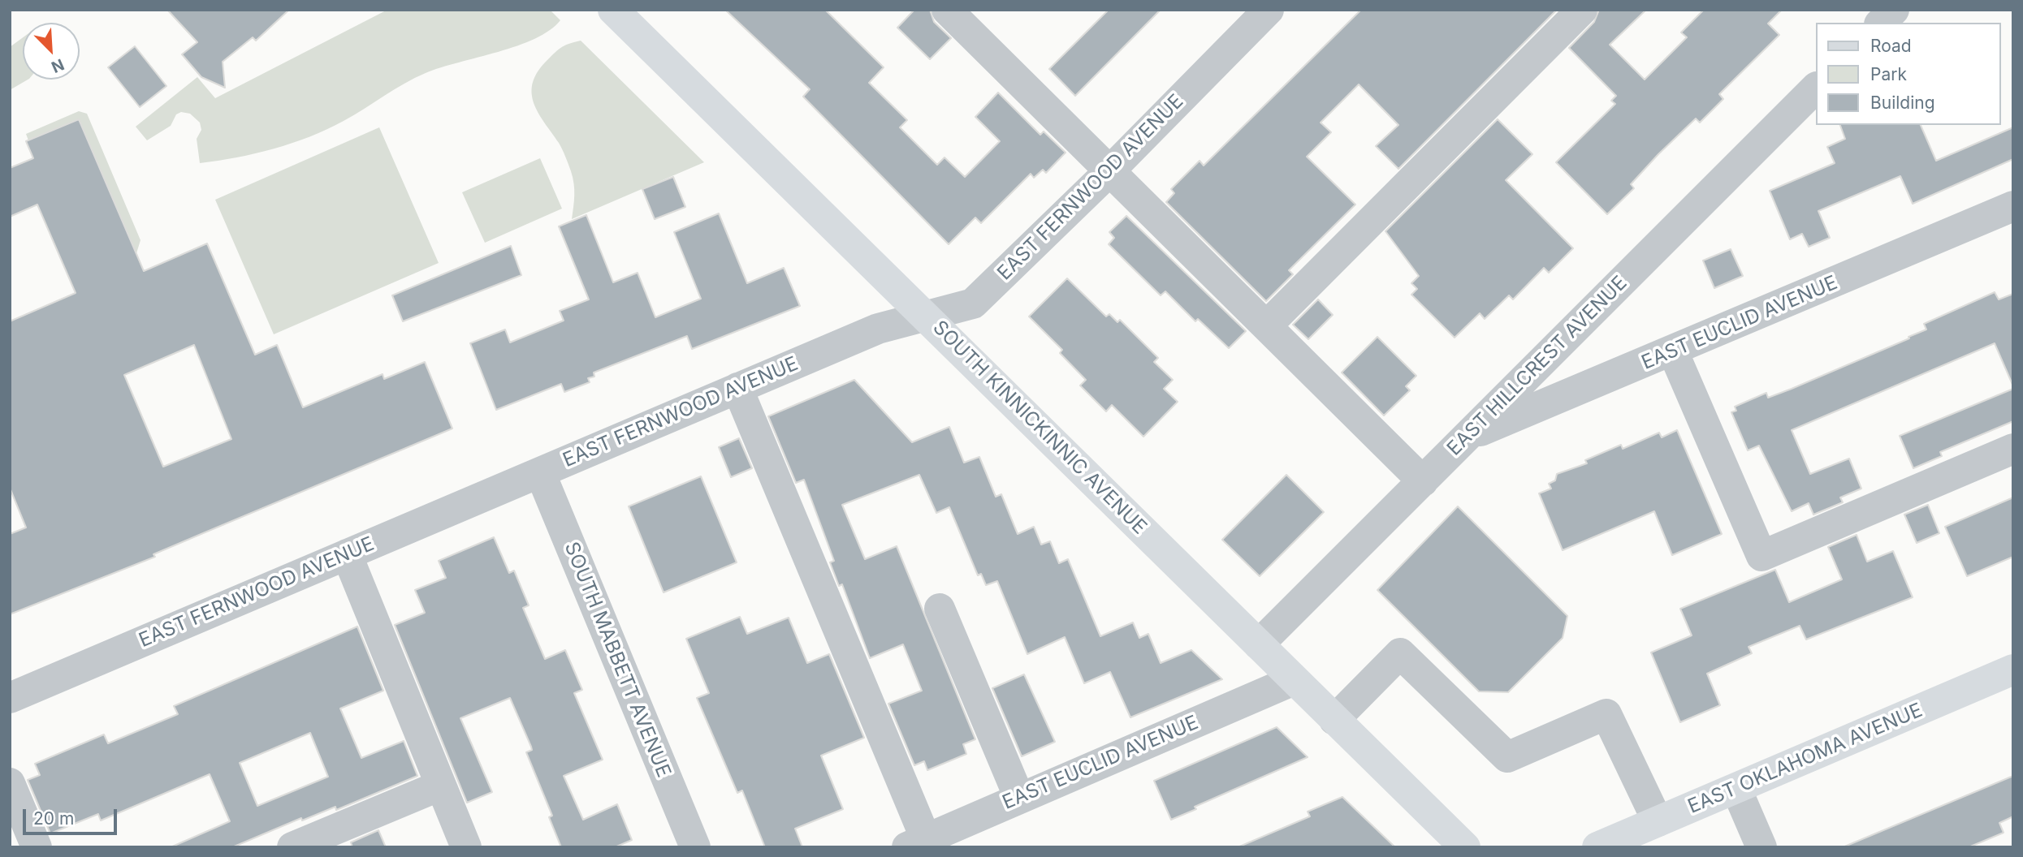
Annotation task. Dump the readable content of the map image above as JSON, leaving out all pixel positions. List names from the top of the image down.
{
  "streets": {
    "main road": ["SOUTH KINNICKINNIC AVENUE", "EAST OKLAHOMA AVENUE"],
    "street": [
      "EAST FERNWOOD AVENUE",
      "EAST EUCLID AVENUE",
      "EAST HILLCREST AVENUE",
      "SOUTH MABBETT AVENUE"
    ]
  },
  "crossings": [
    ["EAST FERNWOOD AVENUE", "SOUTH KINNICKINNIC AVENUE"],
    ["EAST FERNWOOD AVENUE", "SOUTH MABBETT AVENUE"],
    ["EAST EUCLID AVENUE", "EAST HILLCREST AVENUE"],
    ["EAST EUCLID AVENUE", "SOUTH KINNICKINNIC AVENUE"],
    ["EAST HILLCREST AVENUE", "SOUTH KINNICKINNIC AVENUE"]
  ],
  "legend": ["Road", "Park", "Building"],
  "scale_bar": "20 m",
  "north": "bottom right"
}
